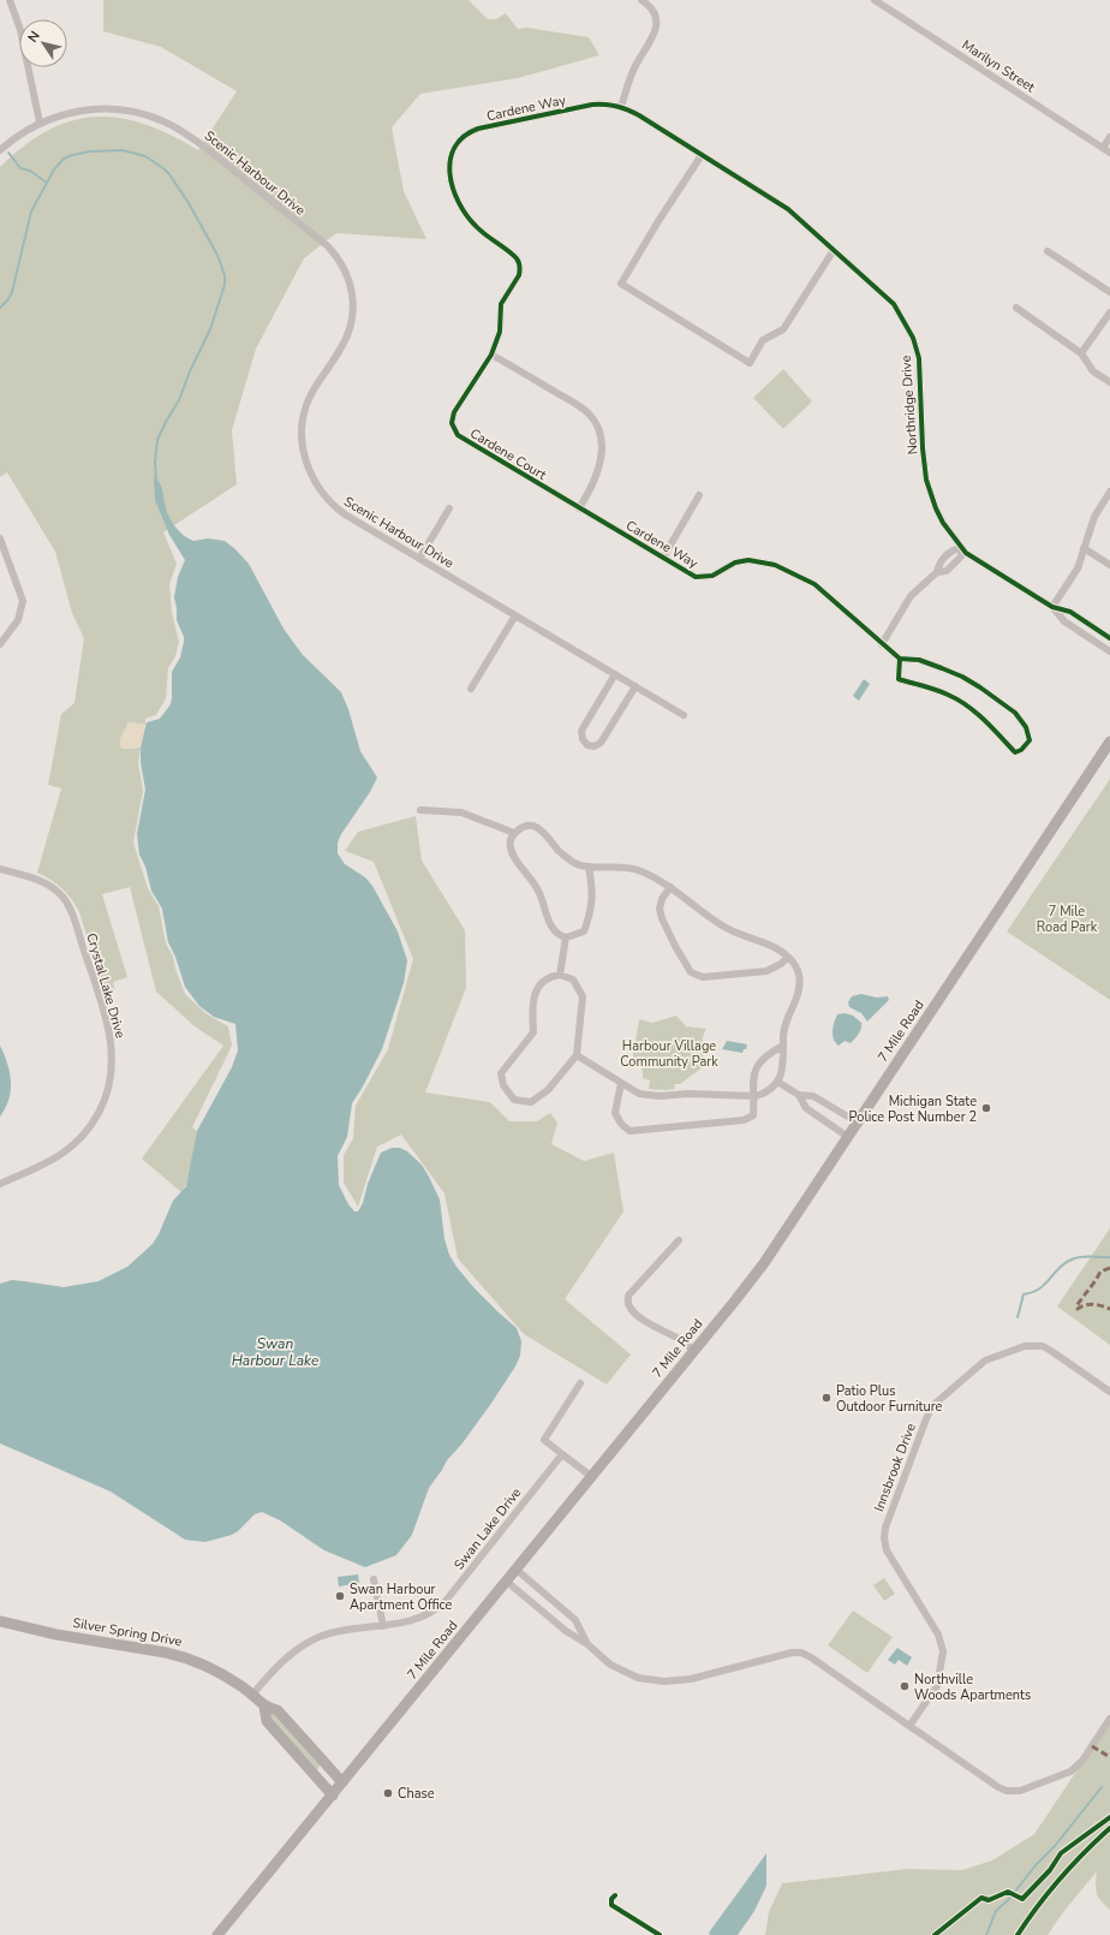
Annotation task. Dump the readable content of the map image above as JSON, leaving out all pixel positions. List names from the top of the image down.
{
  "streets": {
    "street": [
      "Marilyn Street",
      "Cardene Way",
      "Scenic Harbour Drive",
      "Northridge Drive",
      "Cardene Court",
      "Crystal Lake Drive",
      "7 Mile Road",
      "Innsbrook Drive",
      "Swan Lake Drive",
      "Silver Spring Drive"
    ]
  },
  "crossings": [
    ["Cardene Way", "Northridge Drive"],
    ["Cardene Way", "Cardene Court"],
    ["7 Mile Road", "Silver Spring Drive"],
    ["Swan Lake Drive", "Silver Spring Drive"]
  ],
  "water": ["Swan Harbour Lake"],
  "parks": ["7 Mile Road Park", "Harbour Village Community Park"],
  "places": [
    "Michigan State Police Post Number 2",
    "Patio Plus Outdoor Furniture",
    "Swan Harbour Apartment Office",
    "Northville Woods Apartments",
    "Chase"
  ],
  "north": "top left"
}
